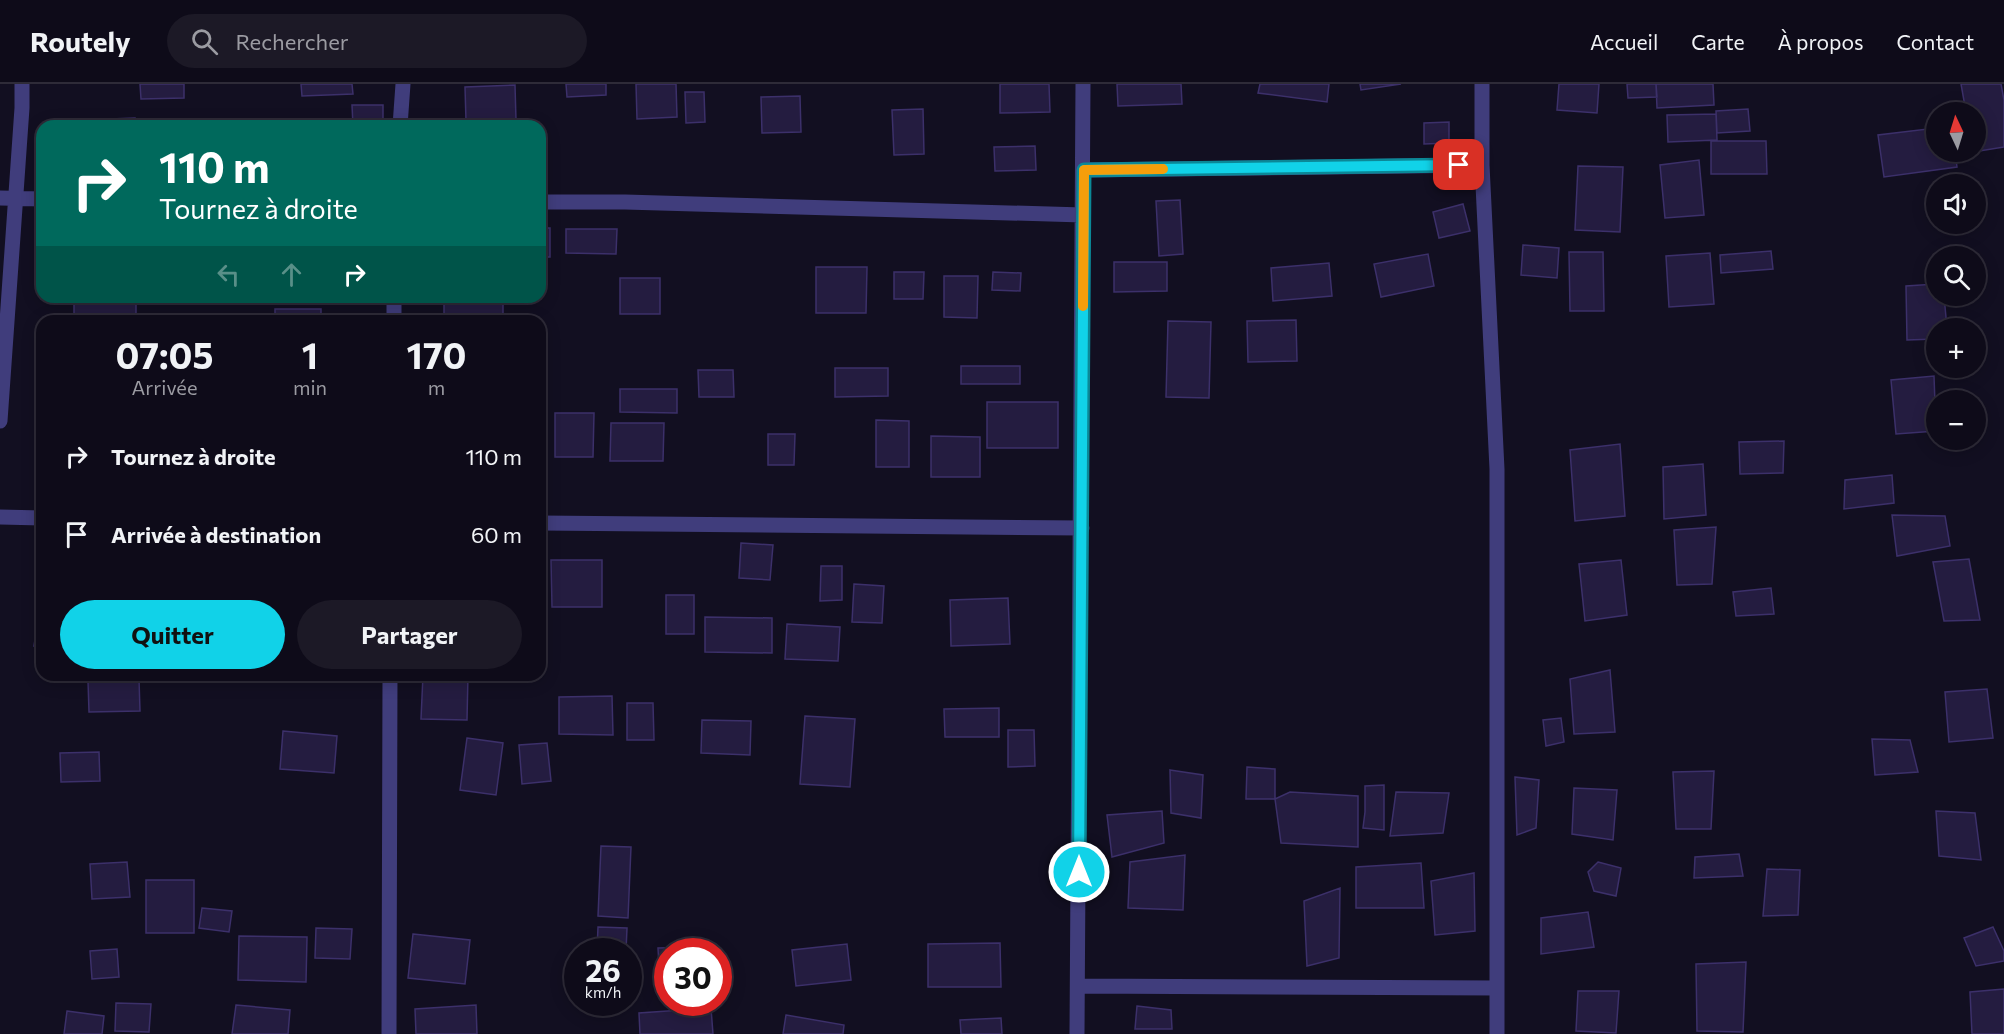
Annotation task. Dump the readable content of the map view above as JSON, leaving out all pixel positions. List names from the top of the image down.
{
  "north": "top",
  "page": {
    "header": "Routely",
    "search": "Rechercher",
    "nav": [
      "Accueil",
      "Carte",
      "À propos",
      "Contact"
    ],
    "map_buttons": ["+", "−"],
    "turn": ["110 m", "Tournez à droite"],
    "eta": [
      "07:05",
      "Arrivée",
      "1",
      "min",
      "170",
      "m"
    ],
    "list": [
      {
        "name": "Tournez à droite",
        "value": "110 m"
      },
      {
        "name": "Arrivée à destination",
        "value": "60 m"
      }
    ],
    "buttons": ["Quitter", "Partager"],
    "speed": "26 km/h",
    "limit": "30"
  }
}
